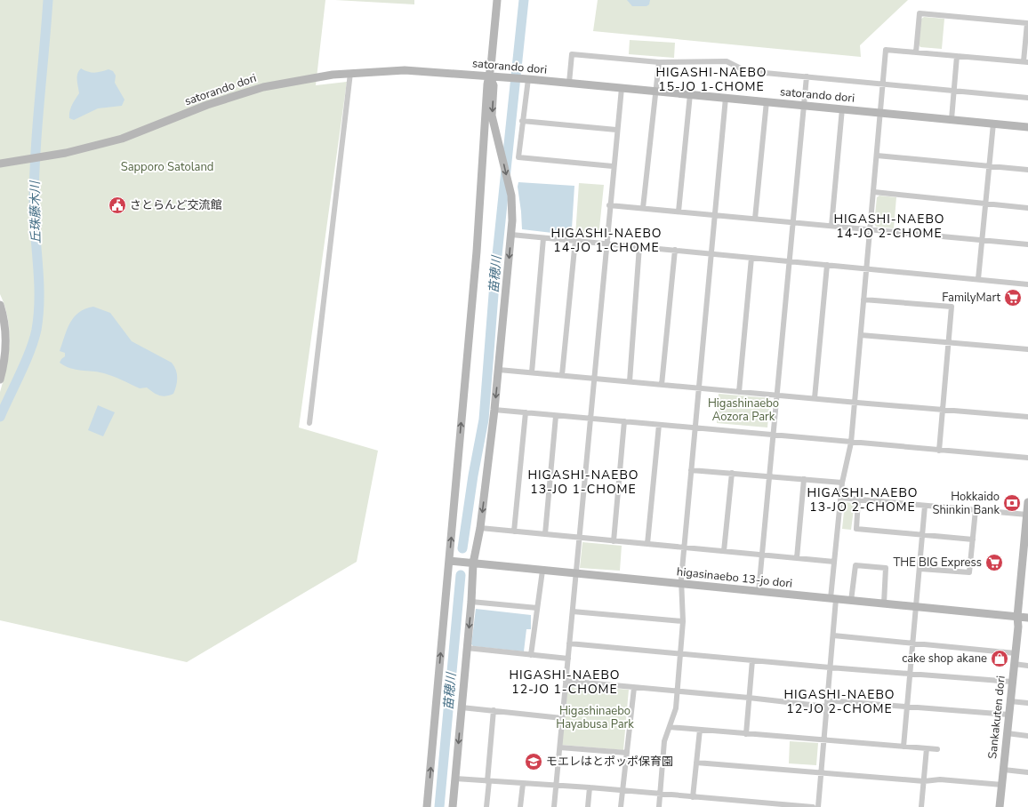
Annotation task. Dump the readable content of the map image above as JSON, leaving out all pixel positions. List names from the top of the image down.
{
  "streets": {
    "street": ["satorando dori", "higasinaebo 13-jo dori", "Sankakuten dori"]
  },
  "crossings": [
    ["higasinaebo 13-jo dori", "Sankakuten dori"]
  ],
  "districts": [
    "HIGASHI-NAEBO 15-JO 1-CHOME",
    "HIGASHI-NAEBO 14-JO 2-CHOME",
    "HIGASHI-NAEBO 14-JO 1-CHOME",
    "HIGASHI-NAEBO 13-JO 1-CHOME",
    "HIGASHI-NAEBO 13-JO 2-CHOME",
    "HIGASHI-NAEBO 12-JO 1-CHOME",
    "HIGASHI-NAEBO 12-JO 2-CHOME"
  ],
  "water": ["丘珠藤木川", "苗穂川"],
  "parks": ["Sapporo Satoland", "Higashinaebo Aozora Park", "Higashinaebo Hayabusa Park"],
  "places": {
    "public building": ["さとらんど交流館"],
    "supermarket": ["FamilyMart", "THE BIG Express"],
    "bank": ["Hokkaido Shinkin Bank"],
    "shop": ["cake shop akane"],
    "school or university": ["モエレはとポッポ保育園"]
  }
}
